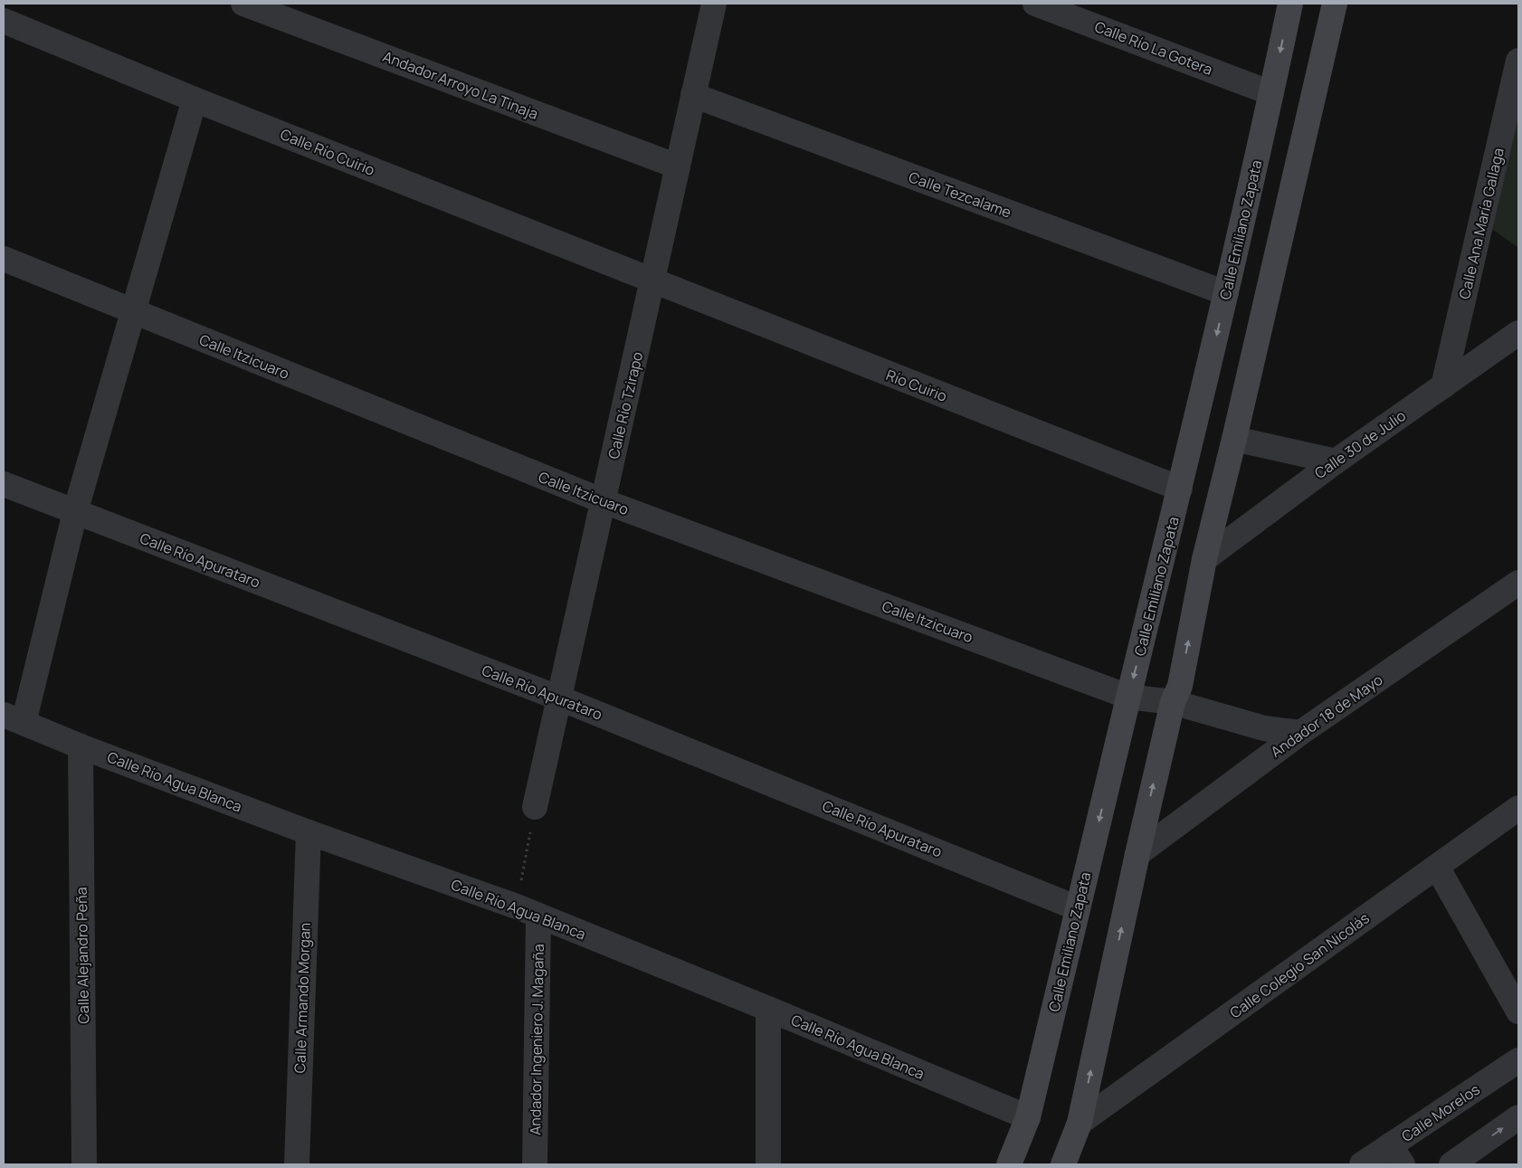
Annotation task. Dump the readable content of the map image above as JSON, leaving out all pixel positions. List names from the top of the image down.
{
  "streets": {
    "main road": ["Calle Emiliano Zapata"],
    "street": [
      "Calle Río La Gotera",
      "Andador Arroyo La Tinaja",
      "Calle Río Cuirio",
      "Calle Tezcalame",
      "Calle Ana María Gallaga",
      "Calle Itzicuaro",
      "Río Cuirio",
      "Calle Río Tzirapo",
      "Calle 30 de Julio",
      "Calle Río Apurataro",
      "Andador 18 de Mayo",
      "Calle Río Agua Blanca",
      "Calle Alejandro Peña",
      "Calle Colegio San Nicolás",
      "Calle Armando Morgan",
      "Andador Ingeniero J. Magaña",
      "Calle Morelos"
    ]
  },
  "crossings": [
    ["Calle Río La Gotera", "Calle Emiliano Zapata"],
    ["Andador Arroyo La Tinaja", "Calle Río Tzirapo"],
    ["Calle Río Cuirio", "Río Cuirio"],
    ["Calle Río Cuirio", "Calle Río Tzirapo"],
    ["Calle Tezcalame", "Calle Emiliano Zapata"],
    ["Calle Tezcalame", "Calle Río Tzirapo"],
    ["Calle Ana María Gallaga", "Calle 30 de Julio"],
    ["Calle Emiliano Zapata", "Calle Itzicuaro"],
    ["Calle Emiliano Zapata", "Río Cuirio"],
    ["Calle Emiliano Zapata", "Calle Río Apurataro"],
    ["Calle Emiliano Zapata", "Calle Río Agua Blanca"],
    ["Calle Itzicuaro", "Calle Río Tzirapo"],
    ["Calle Itzicuaro", "Andador 18 de Mayo"],
    ["Río Cuirio", "Calle Río Tzirapo"],
    ["Calle Río Tzirapo", "Calle Río Apurataro"],
    ["Calle Río Agua Blanca", "Calle Alejandro Peña"],
    ["Calle Río Agua Blanca", "Calle Armando Morgan"],
    ["Calle Río Agua Blanca", "Andador Ingeniero J. Magaña"]
  ]
}
